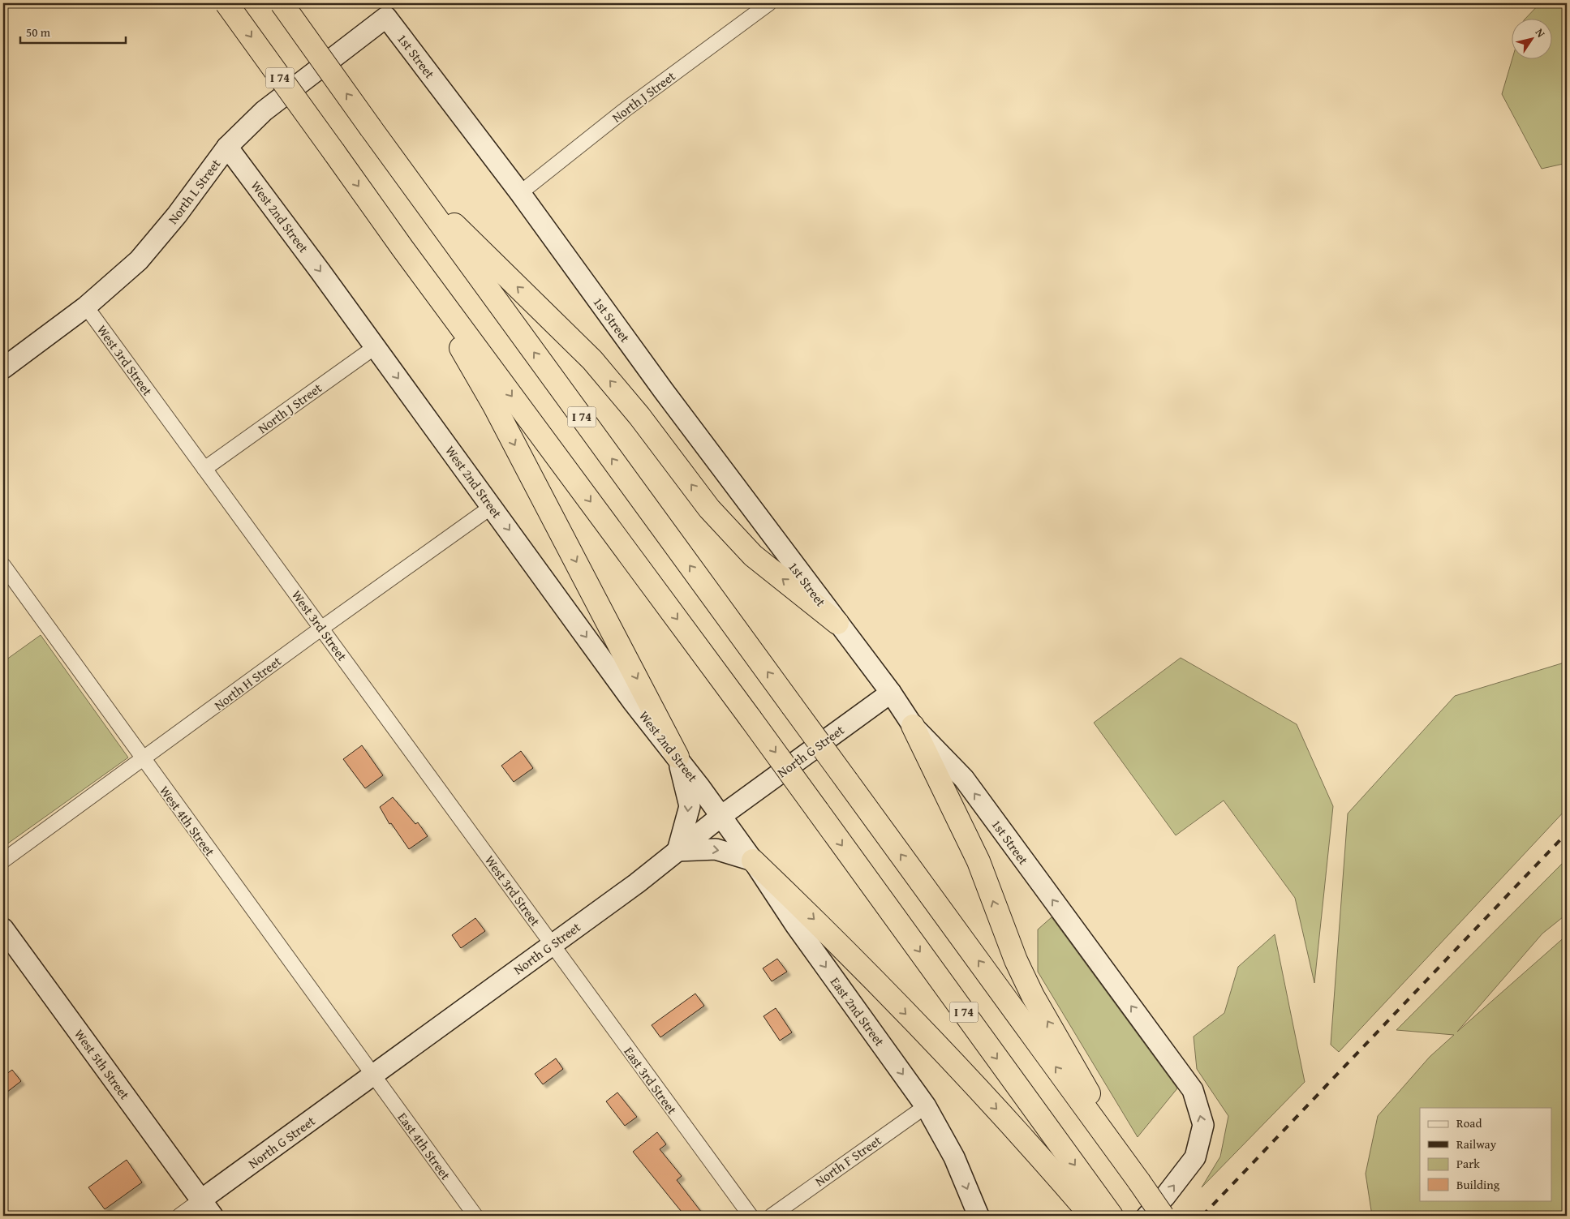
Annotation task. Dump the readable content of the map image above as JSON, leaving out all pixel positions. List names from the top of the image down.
{
  "streets": {
    "highway": ["I 74"],
    "street": [
      "1st Street",
      "North J Street",
      "North L Street",
      "West 2nd Street",
      "West 3rd Street",
      "North H Street",
      "North G Street",
      "West 4th Street",
      "East 2nd Street",
      "West 5th Street",
      "East 3rd Street",
      "East 4th Street",
      "North F Street"
    ]
  },
  "crossings": [
    ["1st Street", "North J Street"],
    ["1st Street", "North L Street"],
    ["1st Street", "North G Street"],
    ["North J Street", "West 2nd Street"],
    ["North J Street", "West 3rd Street"],
    ["North L Street", "West 2nd Street"],
    ["North L Street", "West 3rd Street"],
    ["West 2nd Street", "North H Street"],
    ["West 2nd Street", "North G Street"],
    ["West 2nd Street", "East 2nd Street"],
    ["West 3rd Street", "North H Street"],
    ["West 3rd Street", "North G Street"],
    ["West 3rd Street", "East 3rd Street"],
    ["North H Street", "West 4th Street"],
    ["North G Street", "West 4th Street"],
    ["North G Street", "East 2nd Street"],
    ["North G Street", "West 5th Street"],
    ["North G Street", "East 3rd Street"],
    ["North G Street", "East 4th Street"],
    ["West 4th Street", "East 4th Street"],
    ["East 2nd Street", "North F Street"]
  ],
  "one_way": ["1st Street", "West 2nd Street", "East 2nd Street"],
  "legend": [
    "Road",
    "Railway",
    "Park",
    "Building"
  ],
  "scale_bar": "50 m",
  "north": "top right"
}
